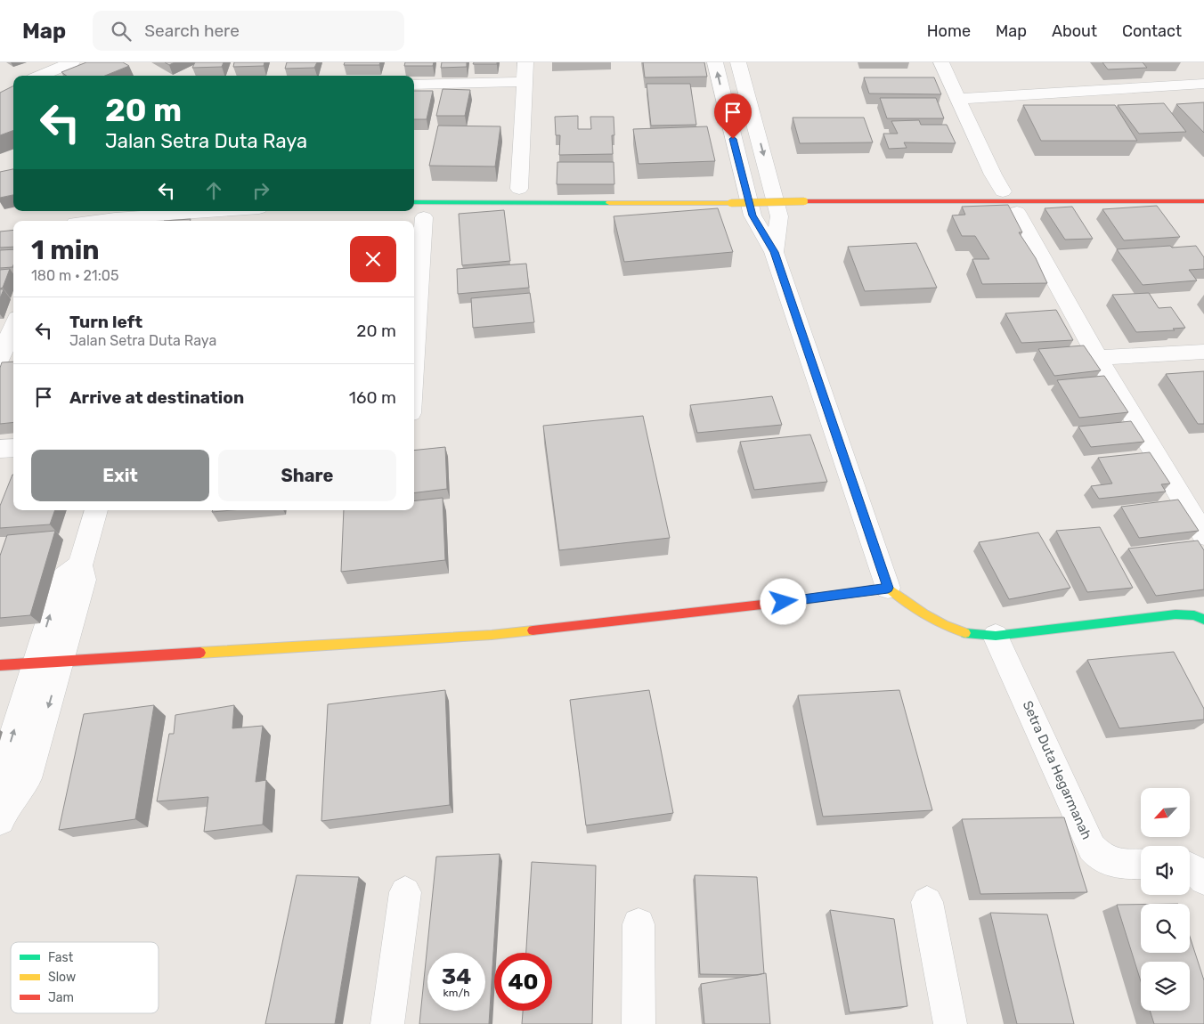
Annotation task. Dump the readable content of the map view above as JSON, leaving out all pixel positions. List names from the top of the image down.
{
  "streets": {
    "street": ["Setra Duta Hegarmanah"]
  },
  "legend": ["Fast", "Slow", "Jam"],
  "north": "bottom left",
  "page": {
    "header": "Map",
    "search": "Search here",
    "nav": [
      "Home",
      "Map",
      "About",
      "Contact"
    ],
    "turn": ["20 m", "Jalan Setra Duta Raya"],
    "heading": ["1 min", "180 m · 21:05"],
    "list": [
      {
        "name": "Turn left",
        "note": "Jalan Setra Duta Raya",
        "value": "20 m"
      },
      {
        "name": "Arrive at destination",
        "value": "160 m"
      }
    ],
    "buttons": ["Exit", "Share"],
    "speed": "34 km/h",
    "limit": "40"
  }
}
